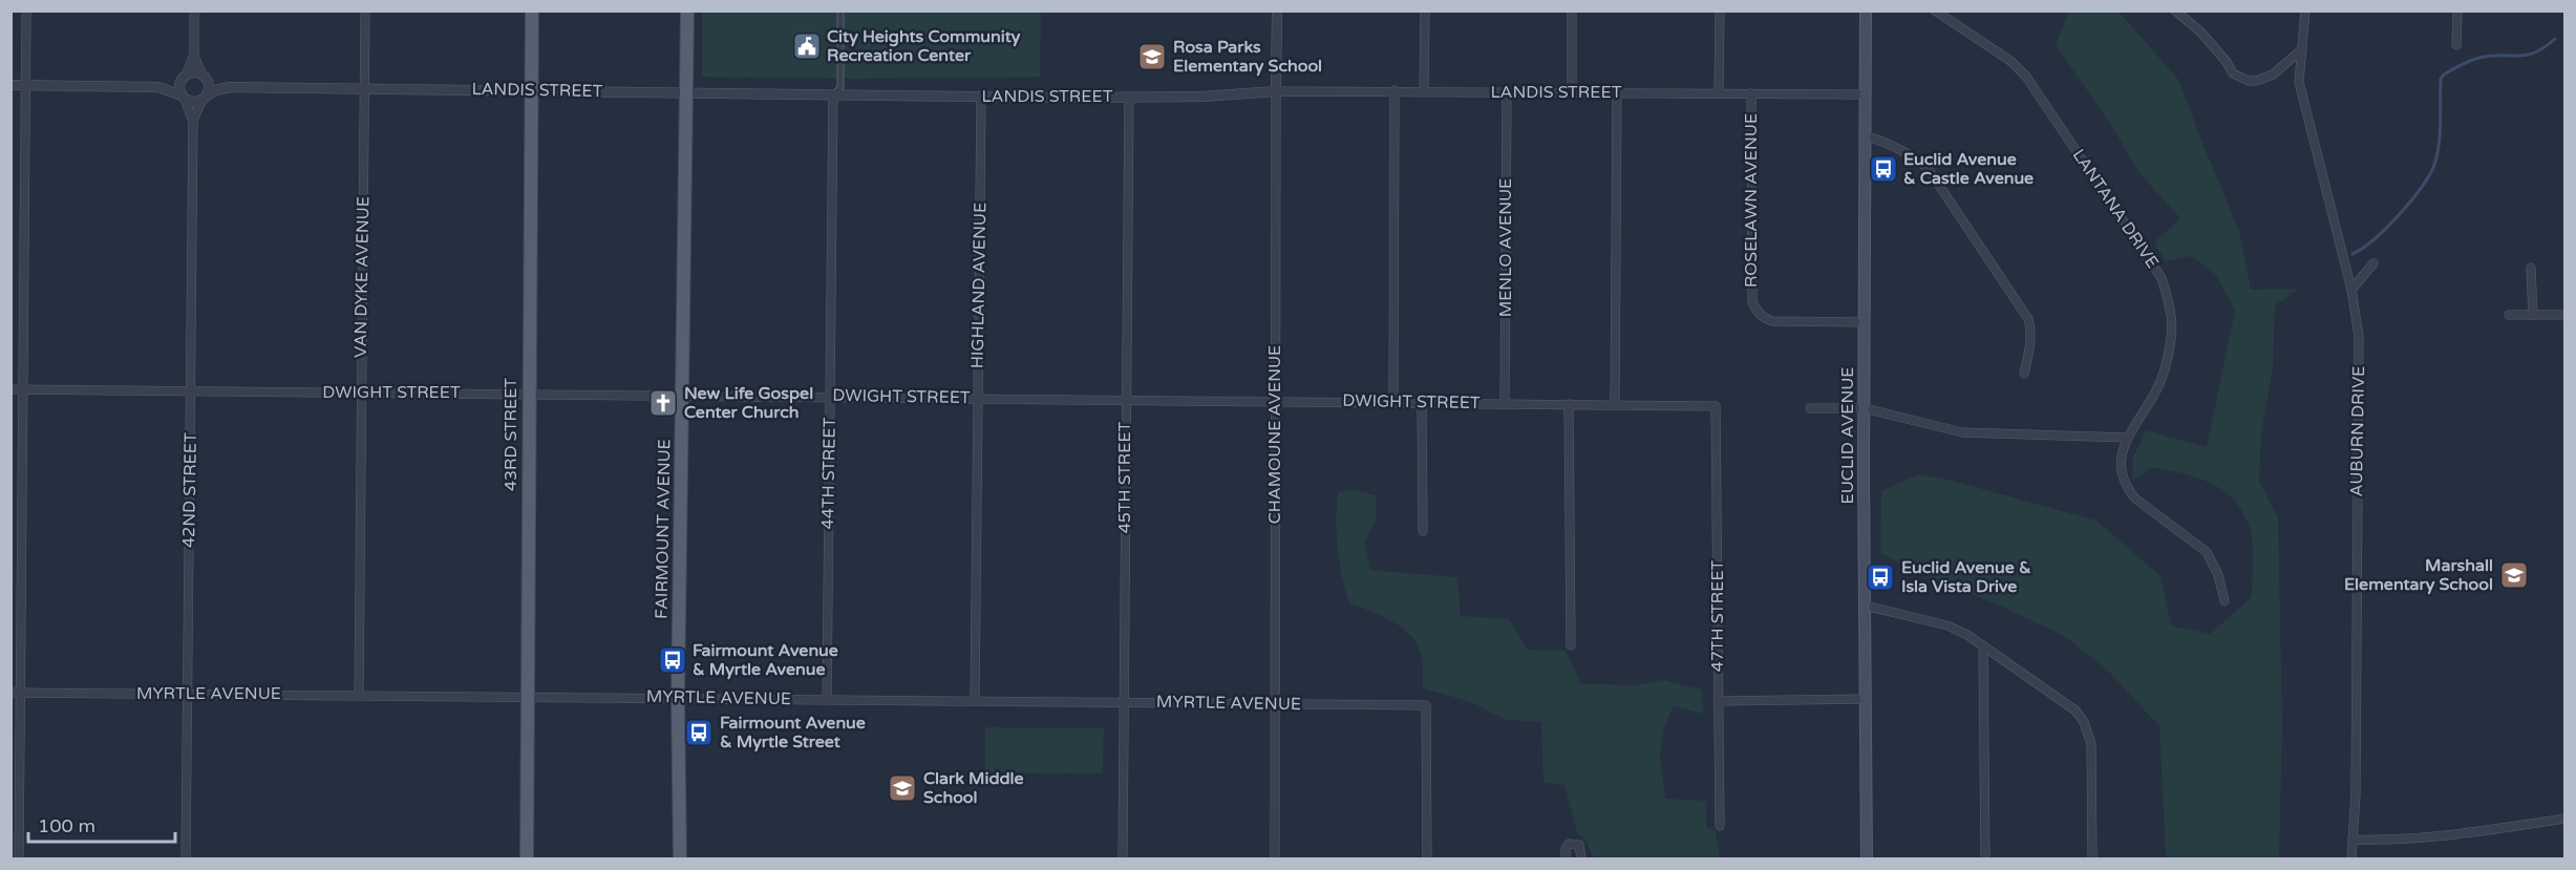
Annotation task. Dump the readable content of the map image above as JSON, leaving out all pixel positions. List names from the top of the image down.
{
  "streets": {
    "main road": ["43RD STREET", "EUCLID AVENUE", "FAIRMOUNT AVENUE"],
    "street": [
      "LANDIS STREET",
      "ROSELAWN AVENUE",
      "LANTANA DRIVE",
      "MENLO AVENUE",
      "VAN DYKE AVENUE",
      "HIGHLAND AVENUE",
      "DWIGHT STREET",
      "AUBURN DRIVE",
      "CHAMOUNE AVENUE",
      "44TH STREET",
      "45TH STREET",
      "42ND STREET",
      "47TH STREET",
      "MYRTLE AVENUE"
    ]
  },
  "crossings": [
    ["LANDIS STREET", "ROSELAWN AVENUE"],
    ["LANDIS STREET", "MENLO AVENUE"],
    ["LANDIS STREET", "VAN DYKE AVENUE"],
    ["LANDIS STREET", "HIGHLAND AVENUE"],
    ["LANDIS STREET", "43RD STREET"],
    ["LANDIS STREET", "CHAMOUNE AVENUE"],
    ["LANDIS STREET", "EUCLID AVENUE"],
    ["LANDIS STREET", "44TH STREET"],
    ["LANDIS STREET", "45TH STREET"],
    ["LANDIS STREET", "42ND STREET"],
    ["LANDIS STREET", "FAIRMOUNT AVENUE"],
    ["ROSELAWN AVENUE", "EUCLID AVENUE"],
    ["MENLO AVENUE", "DWIGHT STREET"],
    ["VAN DYKE AVENUE", "DWIGHT STREET"],
    ["VAN DYKE AVENUE", "MYRTLE AVENUE"],
    ["HIGHLAND AVENUE", "DWIGHT STREET"],
    ["HIGHLAND AVENUE", "MYRTLE AVENUE"],
    ["DWIGHT STREET", "43RD STREET"],
    ["DWIGHT STREET", "CHAMOUNE AVENUE"],
    ["DWIGHT STREET", "44TH STREET"],
    ["DWIGHT STREET", "45TH STREET"],
    ["DWIGHT STREET", "42ND STREET"],
    ["DWIGHT STREET", "FAIRMOUNT AVENUE"],
    ["DWIGHT STREET", "47TH STREET"],
    ["43RD STREET", "MYRTLE AVENUE"],
    ["CHAMOUNE AVENUE", "MYRTLE AVENUE"],
    ["44TH STREET", "MYRTLE AVENUE"],
    ["45TH STREET", "MYRTLE AVENUE"],
    ["42ND STREET", "MYRTLE AVENUE"],
    ["FAIRMOUNT AVENUE", "MYRTLE AVENUE"]
  ],
  "places": {
    "public building": ["City Heights Community Recreation Center"],
    "school or university": ["Rosa Parks Elementary School", "Marshall Elementary School", "Clark Middle School"],
    "bus stop": [
      "Euclid Avenue & Castle Avenue",
      "Euclid Avenue & Isla Vista Drive",
      "Fairmount Avenue & Myrtle Avenue",
      "Fairmount Avenue & Myrtle Street"
    ],
    "church": ["New Life Gospel Center Church"]
  },
  "scale_bar": "100 m"
}
